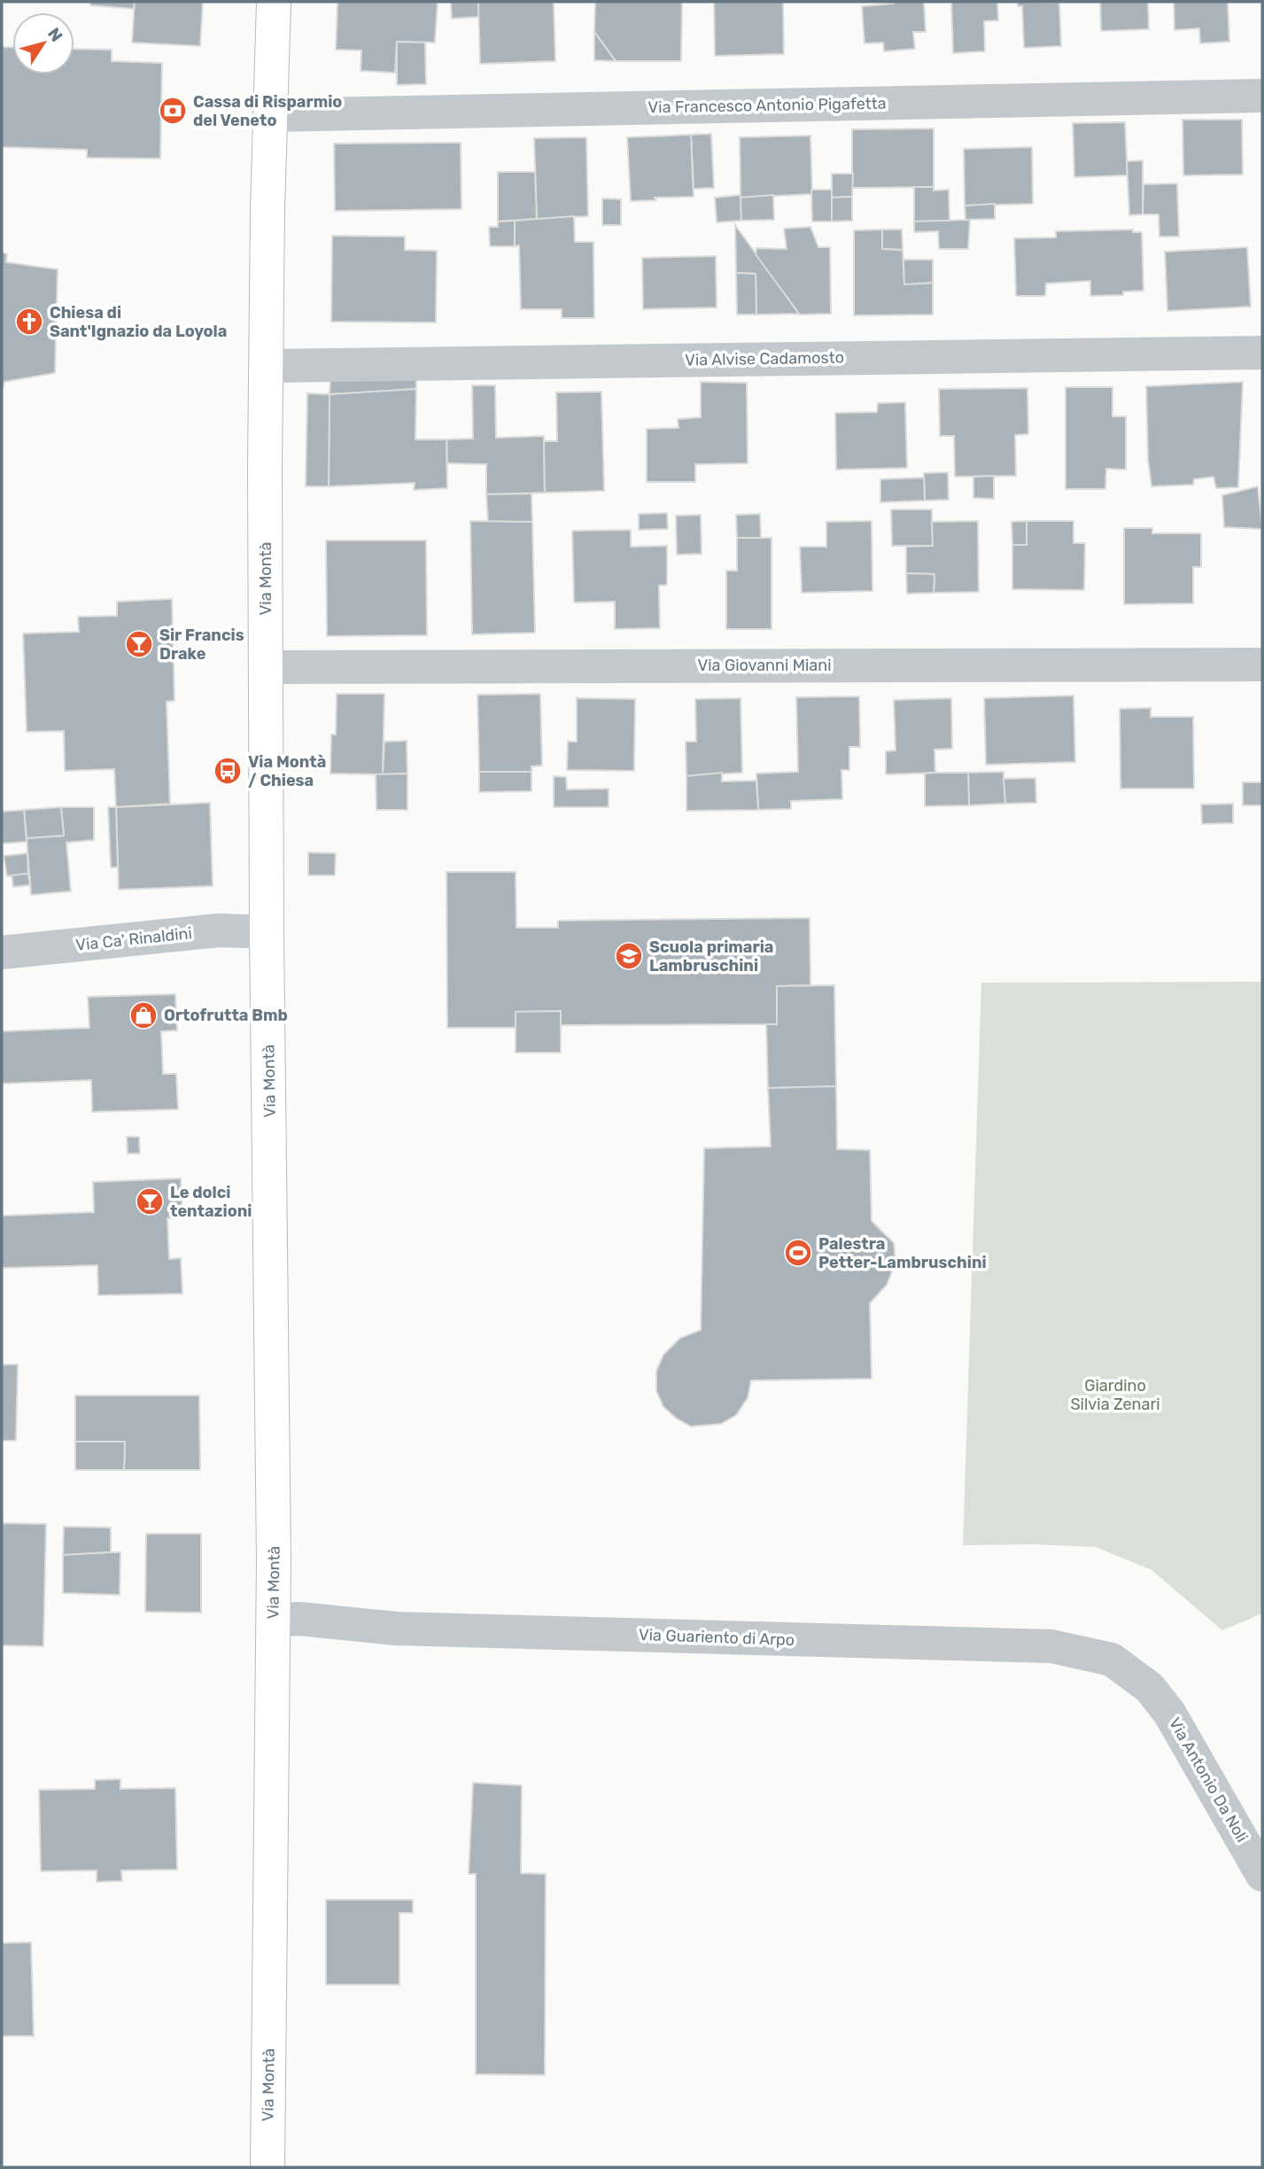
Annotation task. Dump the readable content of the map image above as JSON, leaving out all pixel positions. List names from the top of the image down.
{
  "streets": {
    "main road": ["Via Montà"],
    "street": [
      "Via Francesco Antonio Pigafetta",
      "Via Alvise Cadamosto",
      "Via Giovanni Miani",
      "Via Ca' Rinaldini",
      "Via Guariento di Arpo",
      "Via Antonio Da Noli"
    ]
  },
  "crossings": [
    ["Via Francesco Antonio Pigafetta", "Via Montà"],
    ["Via Alvise Cadamosto", "Via Montà"],
    ["Via Montà", "Via Giovanni Miani"],
    ["Via Montà", "Via Ca' Rinaldini"],
    ["Via Montà", "Via Guariento di Arpo"],
    ["Via Guariento di Arpo", "Via Antonio Da Noli"]
  ],
  "parks": ["Giardino Silvia Zenari"],
  "places": {
    "bank": ["Cassa di Risparmio del Veneto"],
    "church": ["Chiesa di Sant'Ignazio da Loyola"],
    "bar": ["Sir Francis Drake", "Le dolci tentazioni"],
    "bus stop": ["Via Montà / Chiesa"],
    "school or university": ["Scuola primaria Lambruschini"],
    "shop": ["Ortofrutta Bmb"],
    "sports": ["Palestra Petter-Lambruschini"]
  },
  "north": "top right"
}
